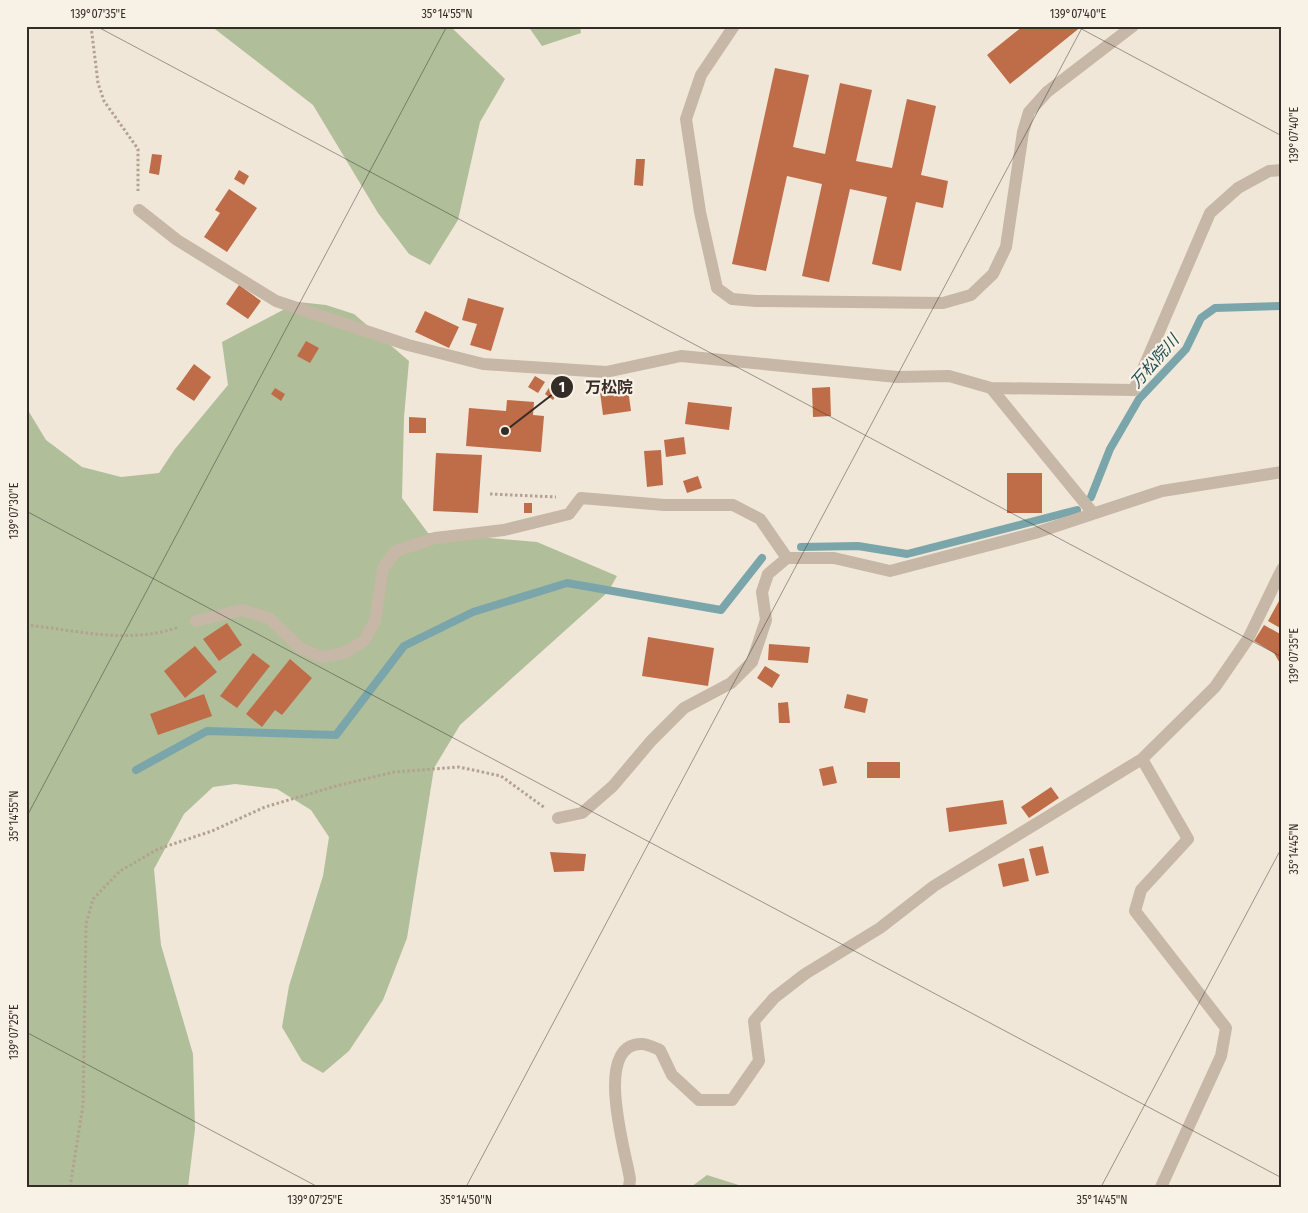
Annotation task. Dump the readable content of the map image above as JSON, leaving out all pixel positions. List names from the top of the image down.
{
  "water": ["万松院川"],
  "places": ["万松院"],
  "coordinates": [
    "139°07'35\"E",
    "35°14'55\"N",
    "139°07'40\"E",
    "139°07'30\"E",
    "35°14'45\"N",
    "139°07'25\"E",
    "35°14'50\"N"
  ]
}
